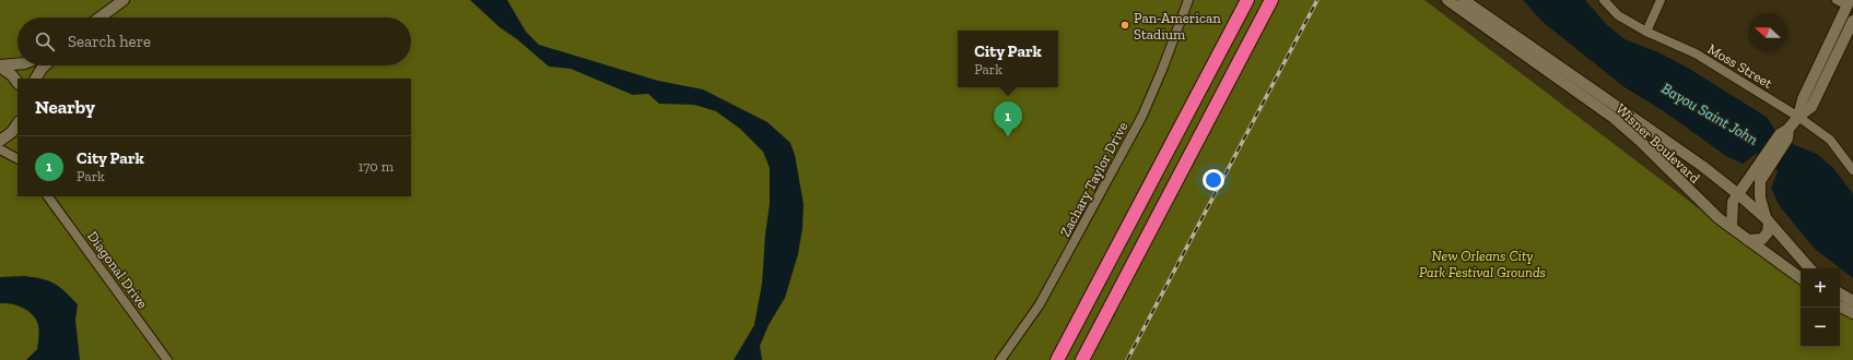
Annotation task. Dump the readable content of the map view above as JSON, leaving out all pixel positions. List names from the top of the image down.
{
  "streets": {
    "street": [
      "Moss Street",
      "Wisner Boulevard",
      "Zachary Taylor Drive",
      "Diagonal Drive"
    ]
  },
  "water": ["Bayou Saint John"],
  "parks": ["New Orleans City Park Festival Grounds"],
  "places": ["Pan-American Stadium"],
  "north": "left",
  "page": {
    "search": "Search here",
    "popup": ["City Park", "Park"],
    "heading": "Nearby",
    "pins": "1",
    "list": [
      {
        "mark": "1",
        "name": "City Park",
        "note": "Park",
        "value": "170 m"
      }
    ],
    "map_buttons": ["+", "−"]
  }
}
